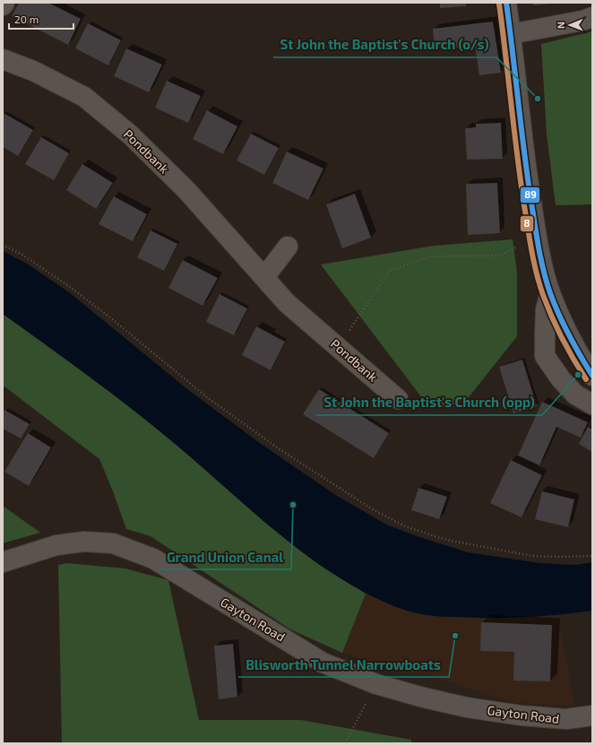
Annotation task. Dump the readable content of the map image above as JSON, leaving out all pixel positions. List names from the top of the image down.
{
  "streets": {
    "street": ["Pondbank", "Gayton Road"]
  },
  "places": [
    "St John the Baptist's Church (o/s)",
    "St John the Baptist's Church (opp)",
    "Grand Union Canal",
    "Blisworth Tunnel Narrowboats"
  ],
  "lines": ["transit line 89", "transit line 8"],
  "scale_bar": "20 m",
  "north": "left"
}
